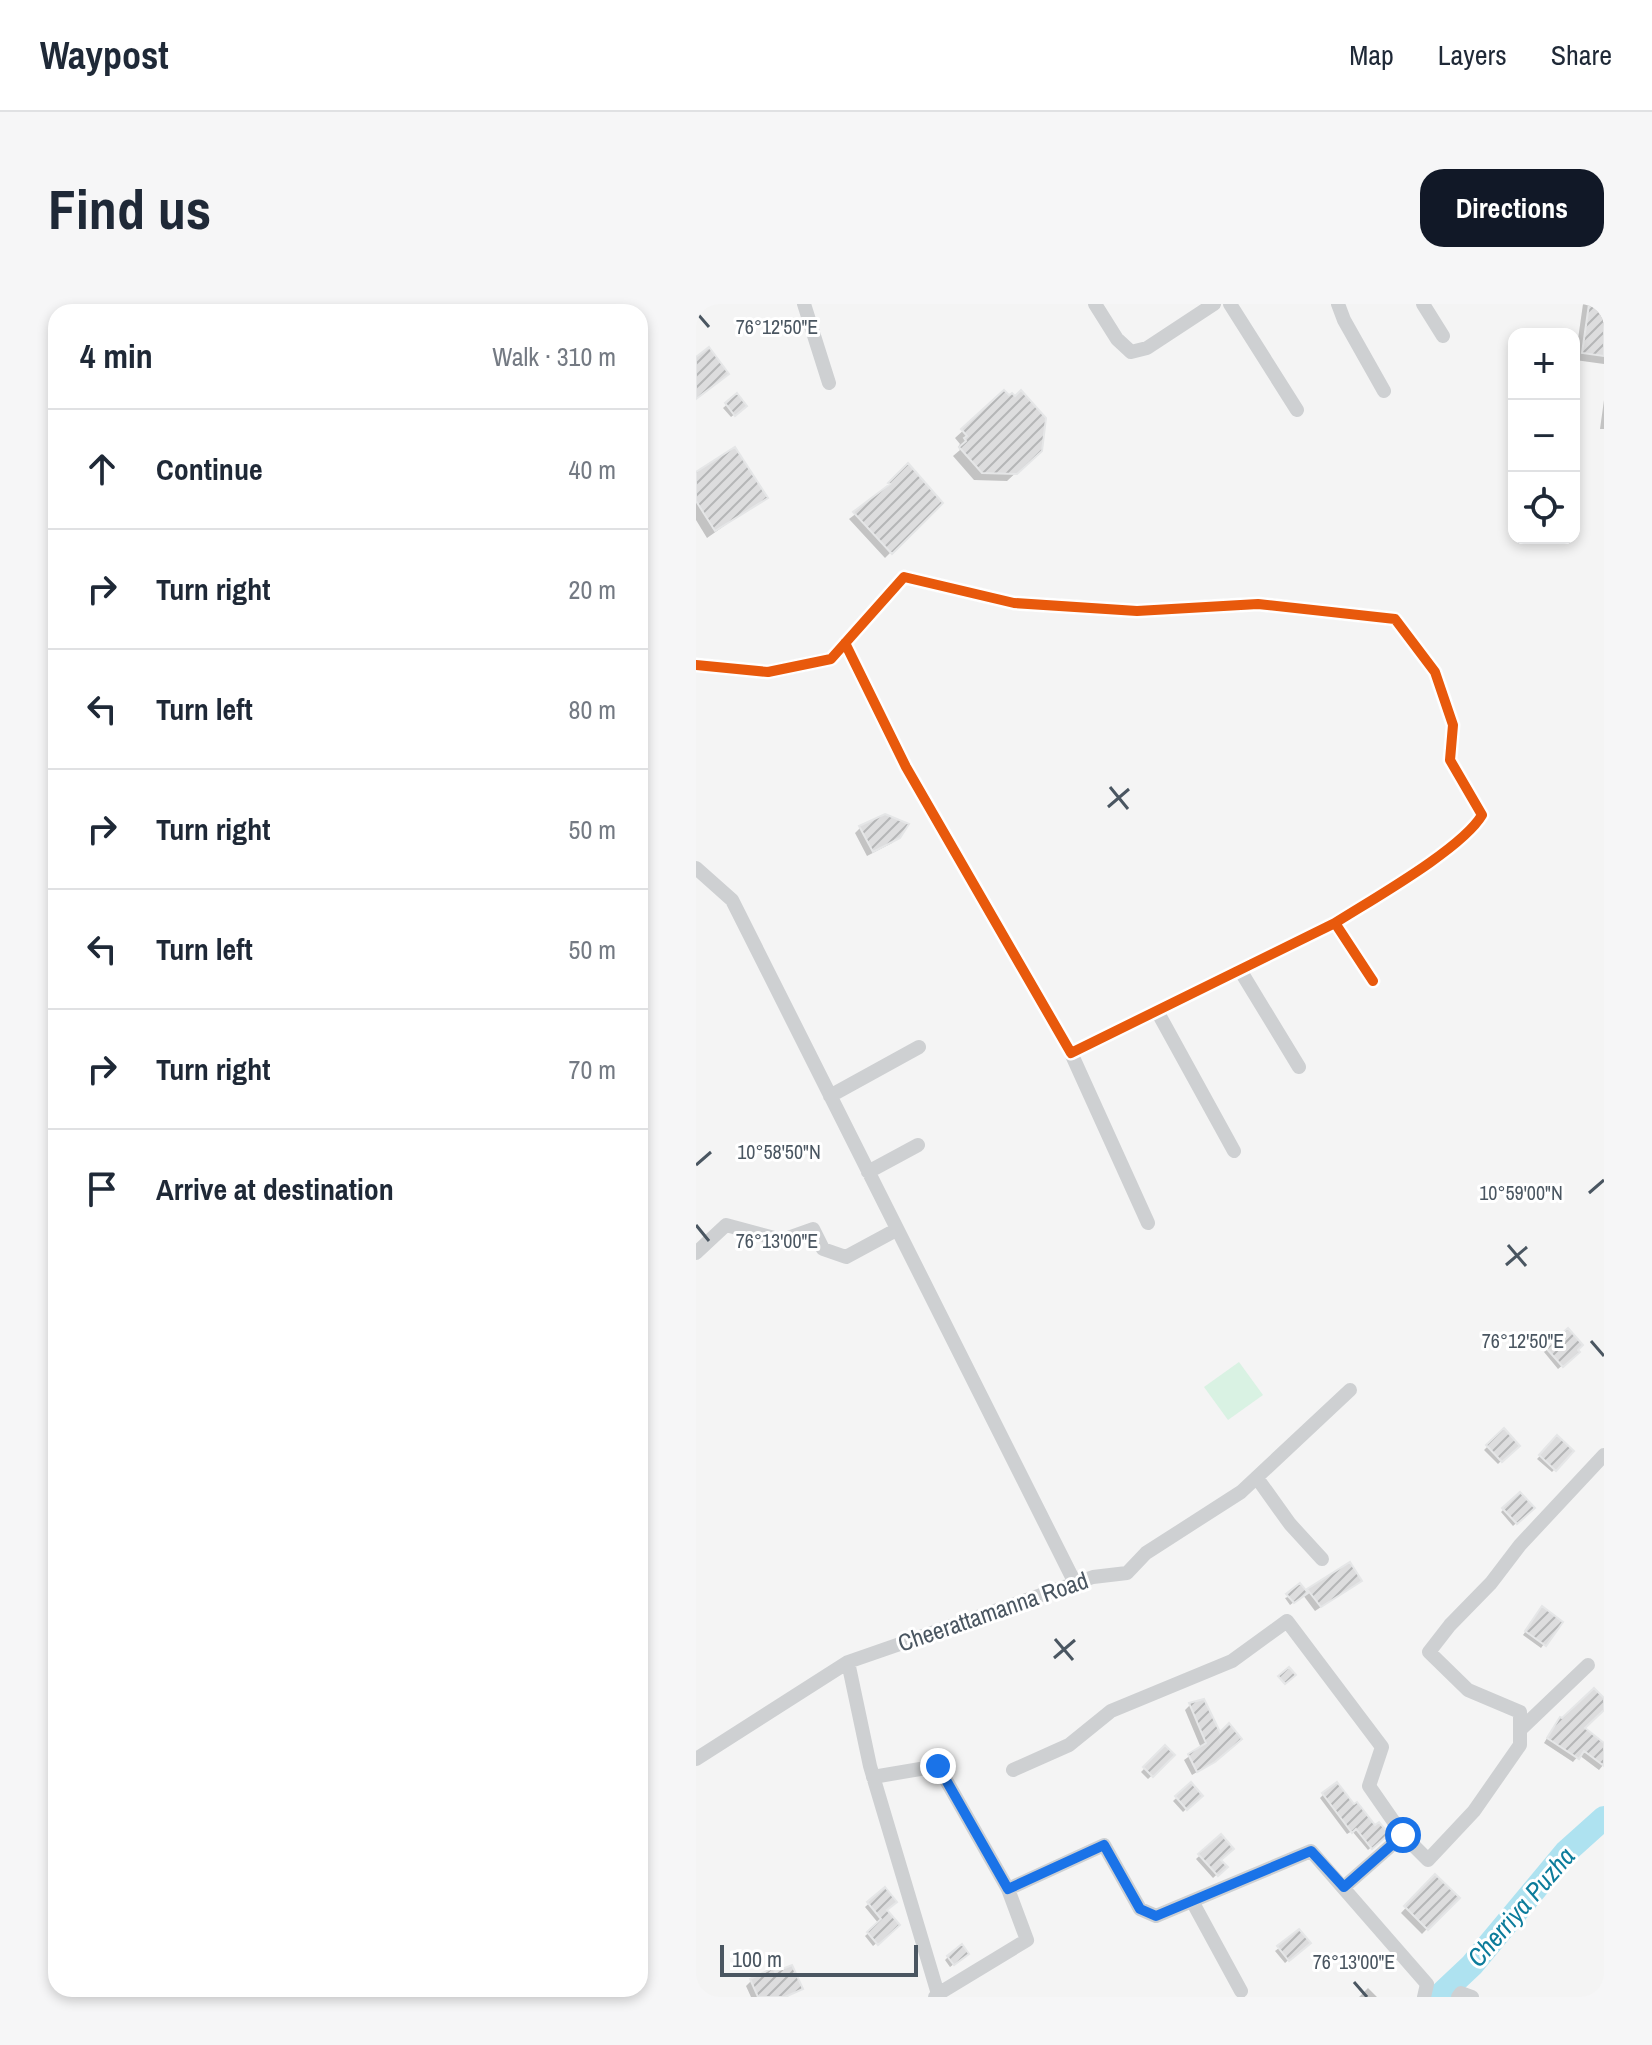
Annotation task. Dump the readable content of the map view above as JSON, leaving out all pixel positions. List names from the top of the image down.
{
  "streets": {
    "street": ["Cheerattamanna Road"]
  },
  "water": ["Cherriya Puzha"],
  "scale_bar": "100 m",
  "page": {
    "header": "Waypost",
    "nav": ["Map", "Layers", "Share"],
    "buttons": "Directions",
    "title": "Find us",
    "heading": ["4 min", "Walk · 310 m"],
    "map_buttons": ["+", "−"],
    "list": [
      ["Continue", "40 m"],
      ["Turn right", "20 m"],
      ["Turn left", "80 m"],
      ["Turn right", "50 m"],
      ["Turn left", "50 m"],
      ["Turn right", "70 m"],
      "Arrive at destination"
    ],
    "scale": "100 m"
  },
  "coordinates": [
    "76°12'50\"E",
    "10°58'50\"N",
    "10°59'00\"N",
    "76°13'00\"E"
  ]
}
